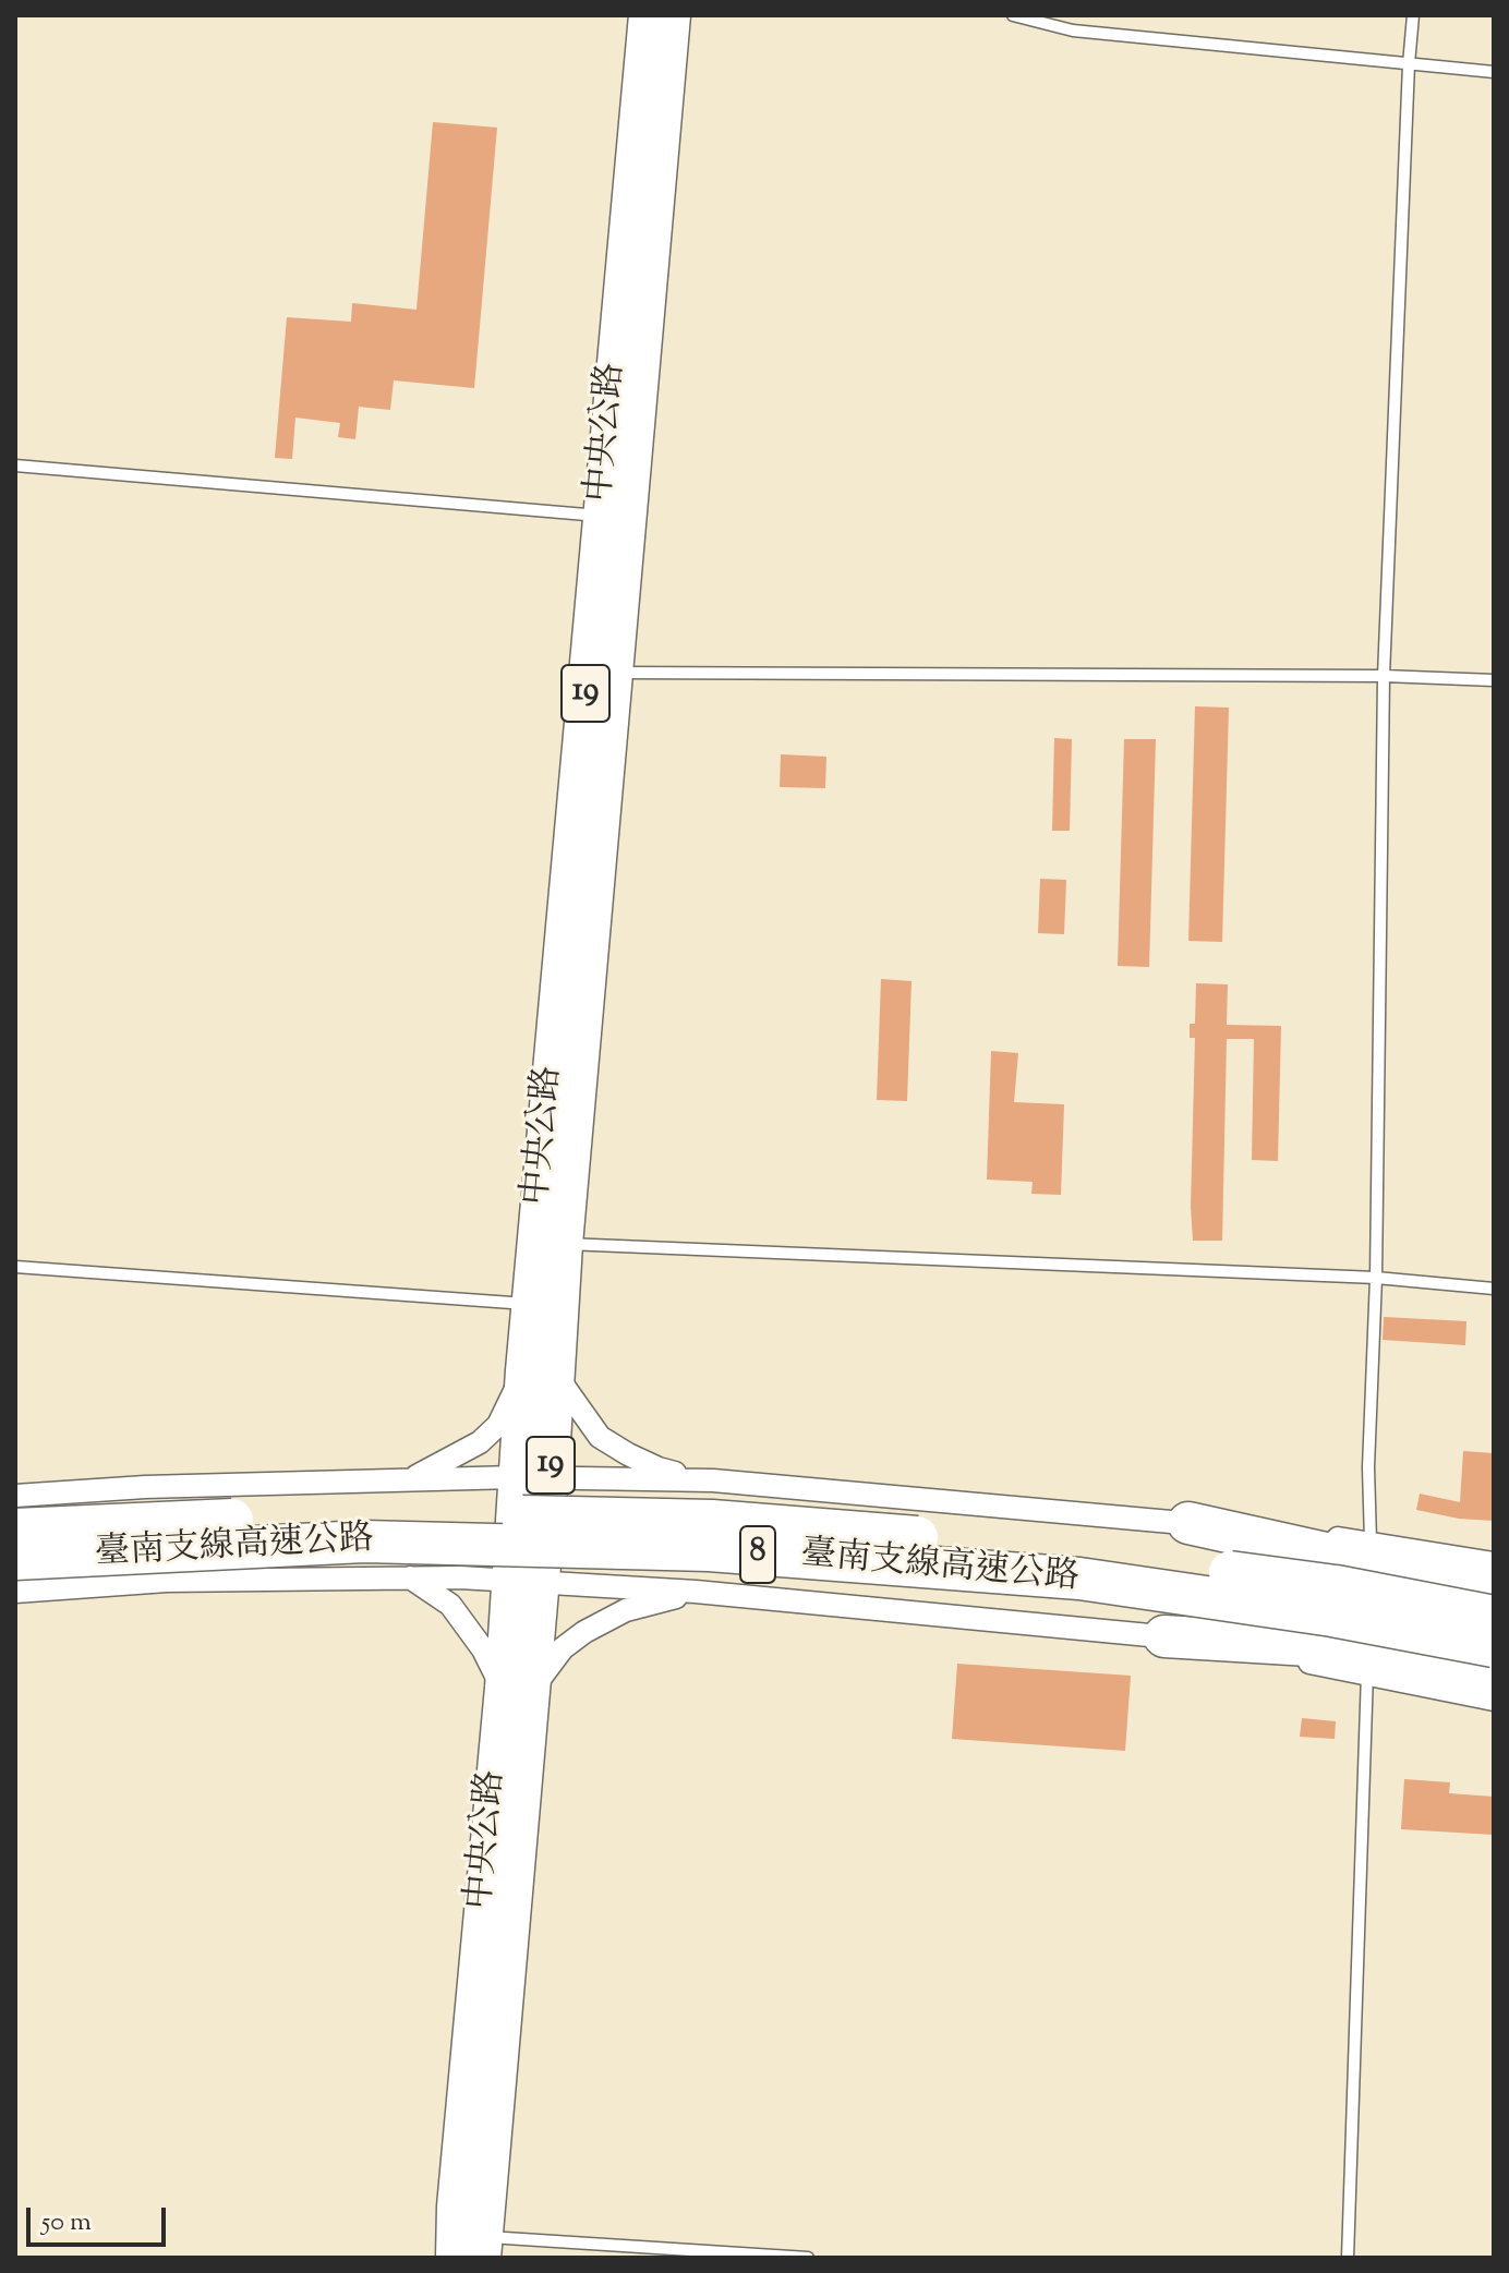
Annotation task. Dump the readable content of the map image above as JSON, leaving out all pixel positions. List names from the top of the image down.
{
  "streets": {
    "highway": ["臺南支線高速公路", "8"],
    "main road": ["中央公路", "19"]
  },
  "scale_bar": "50 m"
}
